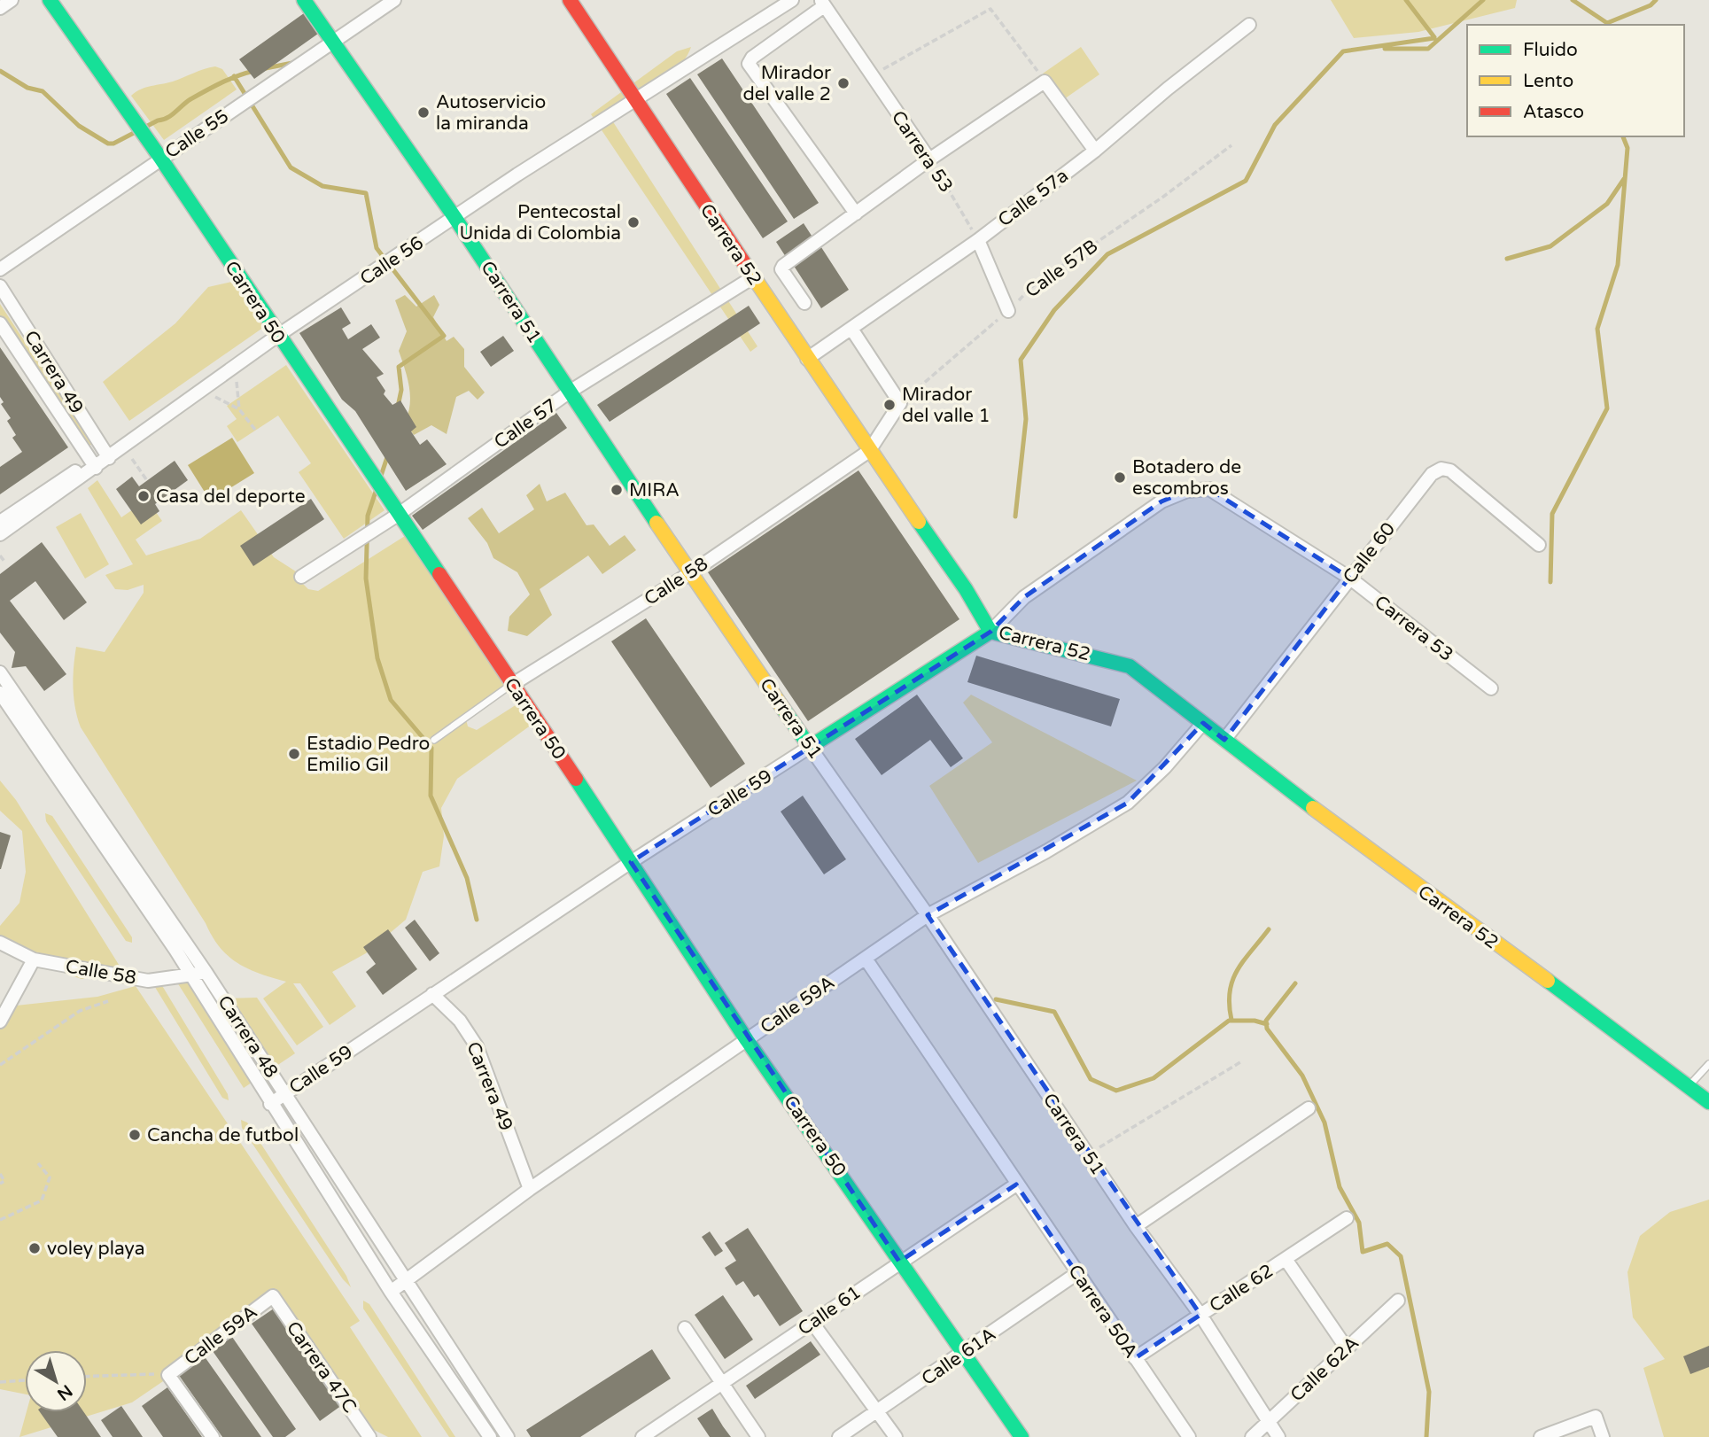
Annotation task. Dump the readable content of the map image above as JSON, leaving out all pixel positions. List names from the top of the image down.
{
  "streets": {
    "main road": [
      "Carrera 52",
      "Carrera 50",
      "Carrera 51",
      "Calle 59"
    ],
    "street": [
      "Calle 55",
      "Carrera 53",
      "Calle 57a",
      "Calle 56",
      "Carrera 49",
      "Calle 57",
      "Calle 60",
      "Calle 58",
      "Calle 59A",
      "Carrera 48",
      "Calle 62",
      "Calle 61",
      "Carrera 50A",
      "Calle 61A",
      "Carrera 47C",
      "Calle 62A"
    ],
    "path": ["Calle 57B"]
  },
  "crossings": [
    ["Calle 55", "Carrera 50"],
    ["Calle 55", "Carrera 51"],
    ["Carrera 53", "Calle 57a"],
    ["Carrera 53", "Calle 60"],
    ["Carrera 53", "Calle 59"],
    ["Calle 57a", "Carrera 52"],
    ["Carrera 52", "Calle 56"],
    ["Carrera 52", "Calle 57"],
    ["Carrera 52", "Calle 60"],
    ["Carrera 52", "Calle 58"],
    ["Carrera 52", "Calle 59"],
    ["Carrera 52", "Calle 59A"],
    ["Calle 56", "Carrera 50"],
    ["Calle 56", "Carrera 51"],
    ["Calle 56", "Carrera 49"],
    ["Calle 57B", "Calle 58"],
    ["Carrera 50", "Calle 57"],
    ["Carrera 50", "Calle 58"],
    ["Carrera 50", "Calle 59"],
    ["Carrera 50", "Calle 59A"],
    ["Carrera 50", "Calle 61"],
    ["Carrera 50", "Calle 61A"],
    ["Carrera 51", "Calle 57"],
    ["Carrera 51", "Calle 58"],
    ["Carrera 51", "Calle 59"],
    ["Carrera 51", "Calle 59A"],
    ["Carrera 51", "Calle 62"],
    ["Carrera 51", "Calle 62A"],
    ["Carrera 49", "Calle 59"],
    ["Carrera 49", "Calle 59A"],
    ["Calle 58", "Carrera 48"],
    ["Calle 59", "Carrera 48"],
    ["Calle 59A", "Carrera 48"],
    ["Calle 59A", "Carrera 50A"],
    ["Calle 59A", "Carrera 47C"],
    ["Calle 62", "Carrera 50A"],
    ["Calle 61", "Carrera 50A"],
    ["Carrera 50A", "Calle 61A"]
  ],
  "places": [
    "Mirador del valle 2",
    "Autoservicio la miranda",
    "Pentecostal Unida di Colombia",
    "Mirador del valle 1",
    "Botadero de escombros",
    "MIRA",
    "Casa del deporte",
    "Estadio Pedro Emilio Gil",
    "Cancha de futbol",
    "voley playa"
  ],
  "legend": ["Fluido", "Lento", "Atasco"],
  "north": "bottom right"
}
